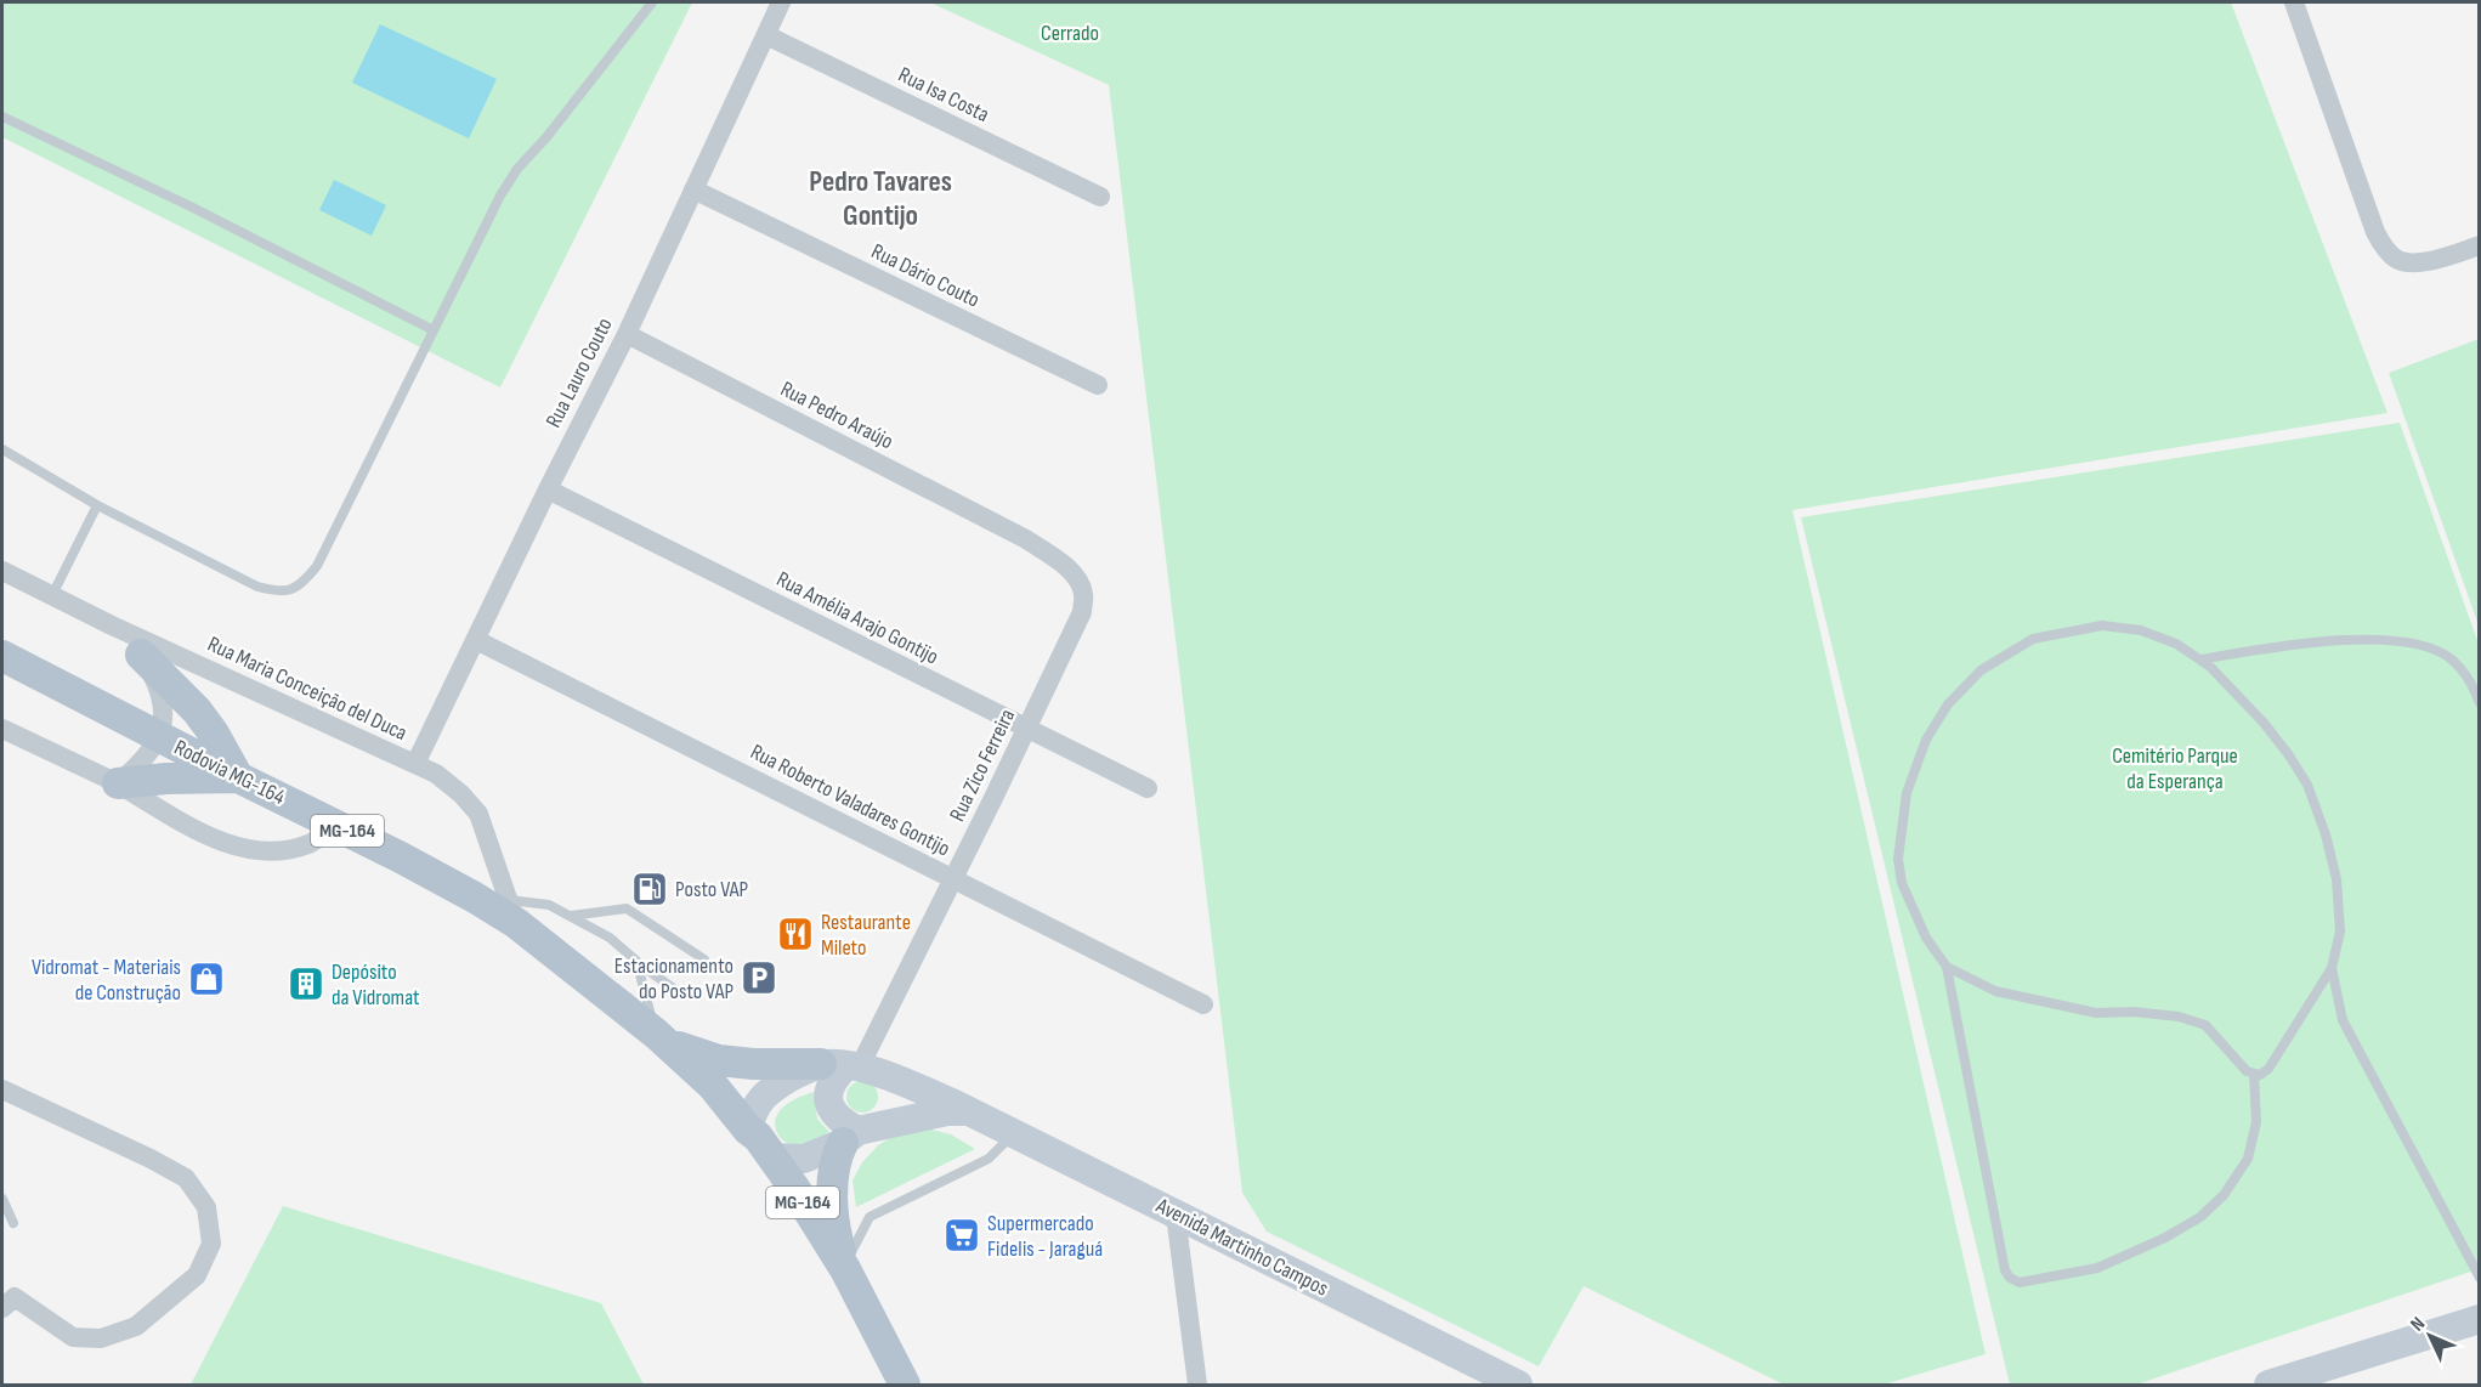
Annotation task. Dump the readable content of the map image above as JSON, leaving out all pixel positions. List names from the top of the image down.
{
  "streets": {
    "main road": ["Rodovia MG-164", "MG-164", "Avenida Martinho Campos"],
    "street": [
      "Rua Isa Costa",
      "Rua Dário Couto",
      "Rua Lauro Couto",
      "Rua Pedro Araújo",
      "Rua Amélia Arajo Gontijo",
      "Rua Maria Conceição del Duca",
      "Rua Zico Ferreira",
      "Rua Roberto Valadares Gontijo"
    ]
  },
  "crossings": [
    ["Rua Isa Costa", "Rua Lauro Couto"],
    ["Rua Dário Couto", "Rua Lauro Couto"],
    ["Rua Lauro Couto", "Rua Pedro Araújo"],
    ["Rua Lauro Couto", "Rua Amélia Arajo Gontijo"],
    ["Rua Lauro Couto", "Rua Maria Conceição del Duca"],
    ["Rua Lauro Couto", "Rua Roberto Valadares Gontijo"],
    ["Rua Pedro Araújo", "Rua Zico Ferreira"],
    ["Rua Amélia Arajo Gontijo", "Rua Zico Ferreira"],
    ["Rua Maria Conceição del Duca", "Rodovia MG-164"],
    ["Rua Zico Ferreira", "Rua Roberto Valadares Gontijo"],
    ["Rua Zico Ferreira", "Avenida Martinho Campos"],
    ["Rodovia MG-164", "MG-164"]
  ],
  "districts": ["Pedro Tavares Gontijo"],
  "parks": ["Cerrado", "Cemitério Parque da Esperança"],
  "places": {
    "fuel station": ["Posto VAP"],
    "restaurant": ["Restaurante Mileto"],
    "parking": ["Estacionamento do Posto VAP"],
    "shop": ["Vidromat - Materiais de Construção"],
    "building": ["Depósito da Vidromat"],
    "supermarket": ["Supermercado Fidelis - Jaraguá"]
  },
  "north": "top left"
}
